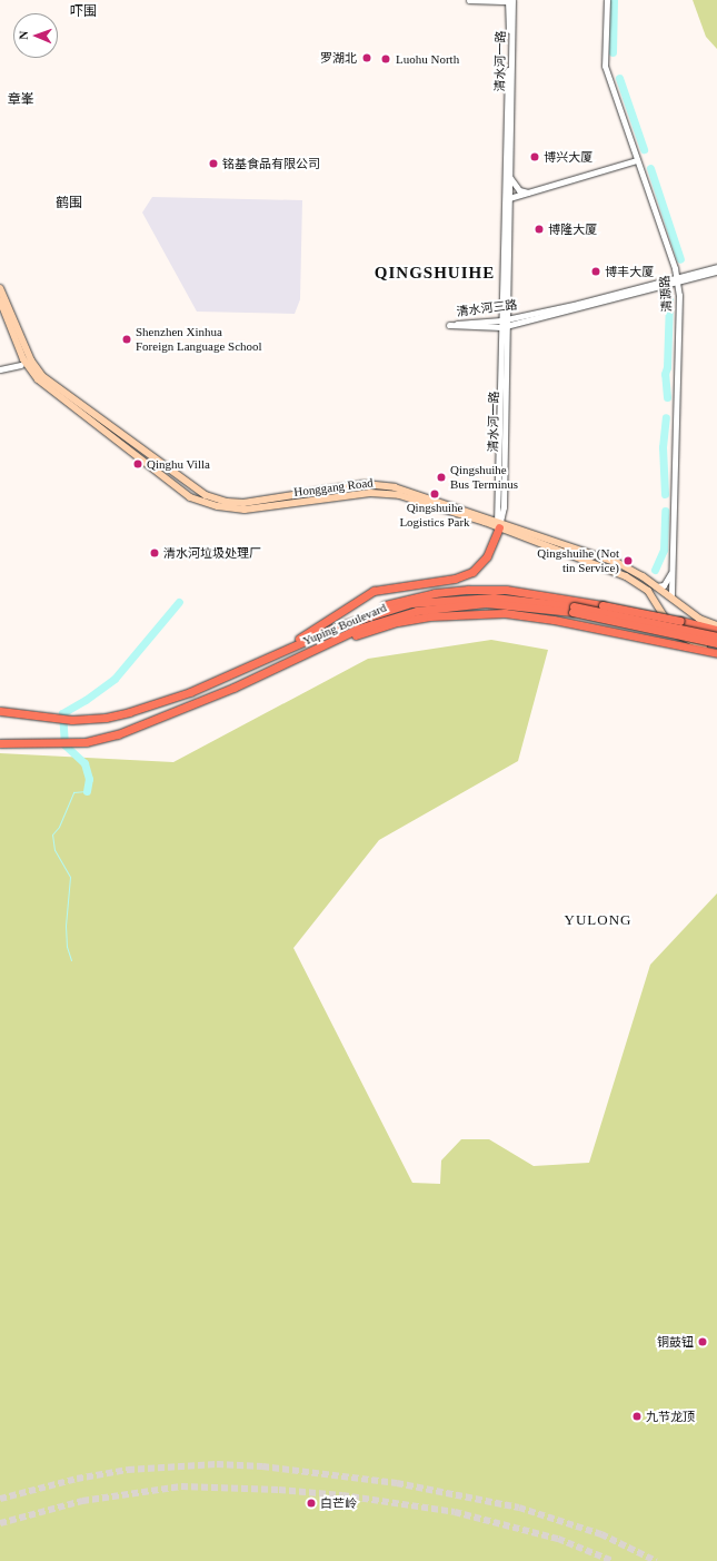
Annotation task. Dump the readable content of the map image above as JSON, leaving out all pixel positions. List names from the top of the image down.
{
  "streets": {
    "highway": ["Yuping Boulevard"],
    "main road": ["Honggang Road"],
    "street": ["清水河一路", "清源路", "清水河三路"]
  },
  "crossings": [
    ["清水河一路", "清水河三路"],
    ["清水河一路", "Honggang Road"],
    ["清源路", "清水河三路"],
    ["清源路", "Honggang Road"]
  ],
  "districts": [
    "吓围",
    "章峯",
    "鹤围",
    "QINGSHUIHE",
    "YULONG"
  ],
  "places": [
    "罗湖北",
    "Luohu North",
    "博兴大厦",
    "铭基食品有限公司",
    "博隆大厦",
    "博丰大厦",
    "Shenzhen Xinhua Foreign Language School",
    "Qinghu Villa",
    "Qingshuihe Bus Terminus",
    "Qingshuihe Logistics Park",
    "清水河垃圾处理厂",
    "Qingshuihe (Not tin Service)",
    "铜鼓钮",
    "九节龙顶",
    "白芒岭"
  ],
  "north": "left"
}
